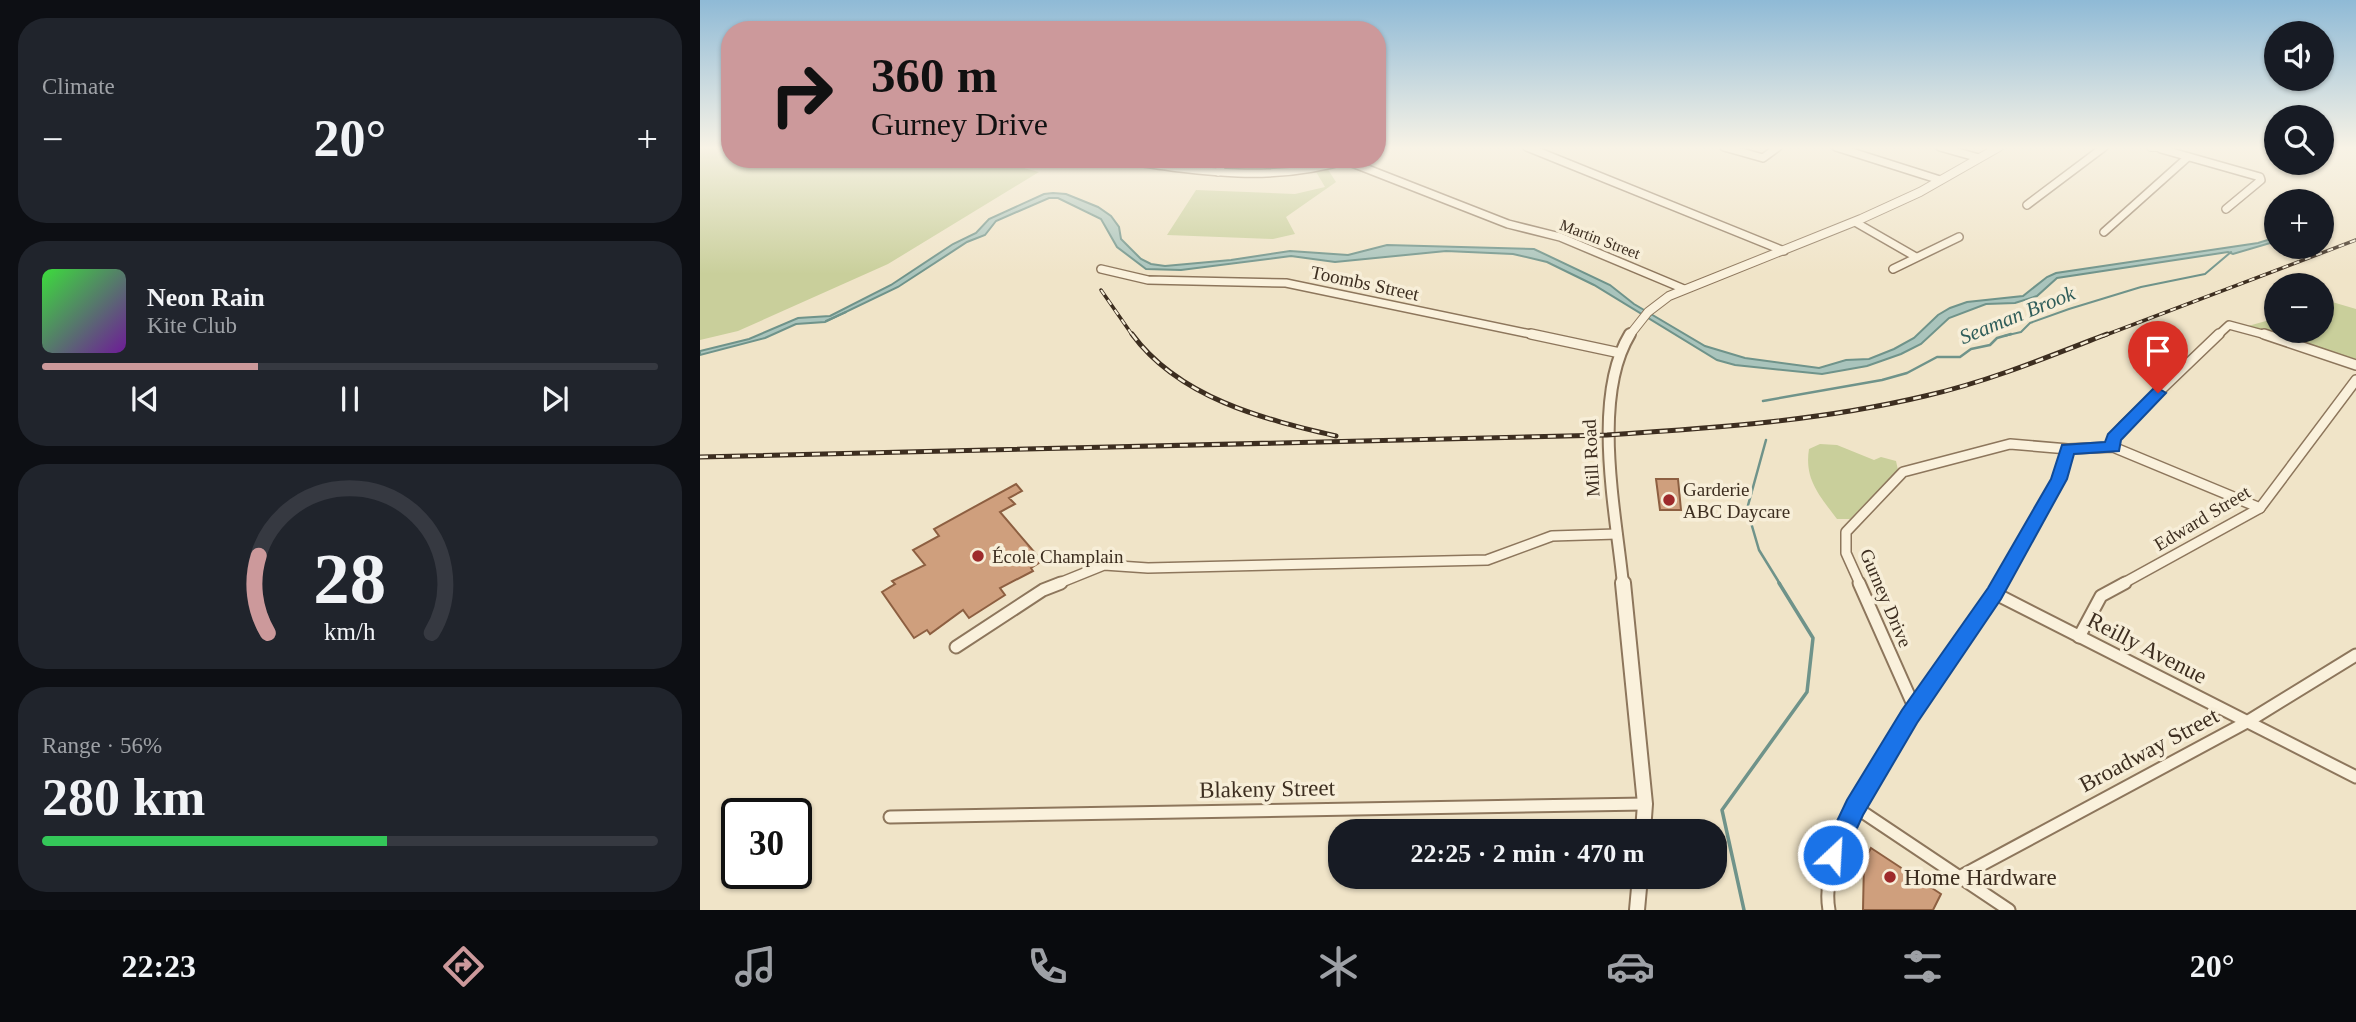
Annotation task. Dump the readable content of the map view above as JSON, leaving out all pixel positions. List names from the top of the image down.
{
  "streets": {
    "street": [
      "Martin Street",
      "Toombs Street",
      "Mill Road",
      "Edward Street",
      "Gurney Drive",
      "Reilly Avenue",
      "Broadway Street",
      "Blakeny Street"
    ]
  },
  "crossings": [
    ["Martin Street", "Mill Road"],
    ["Toombs Street", "Mill Road"],
    ["Mill Road", "Blakeny Street"],
    ["Edward Street", "Gurney Drive"],
    ["Edward Street", "Reilly Avenue"],
    ["Reilly Avenue", "Broadway Street"]
  ],
  "water": ["Seaman Brook"],
  "places": ["Garderie ABC Daycare", "École Champlain", "Home Hardware"],
  "page": {
    "tile": [
      "Climate",
      ["Range · 56%", "280 km"]
    ],
    "map_buttons": ["+", "−"],
    "turn": ["360 m", "Gurney Drive"],
    "heat": ["−", "20°", "+"],
    "song": ["Neon Rain", "Kite Club"],
    "limit": "30",
    "trip": "22:25 · 2 min · 470 m",
    "tabs": ["22:23", "20°"],
    "gauge": ["28", "km/h"]
  }
}
